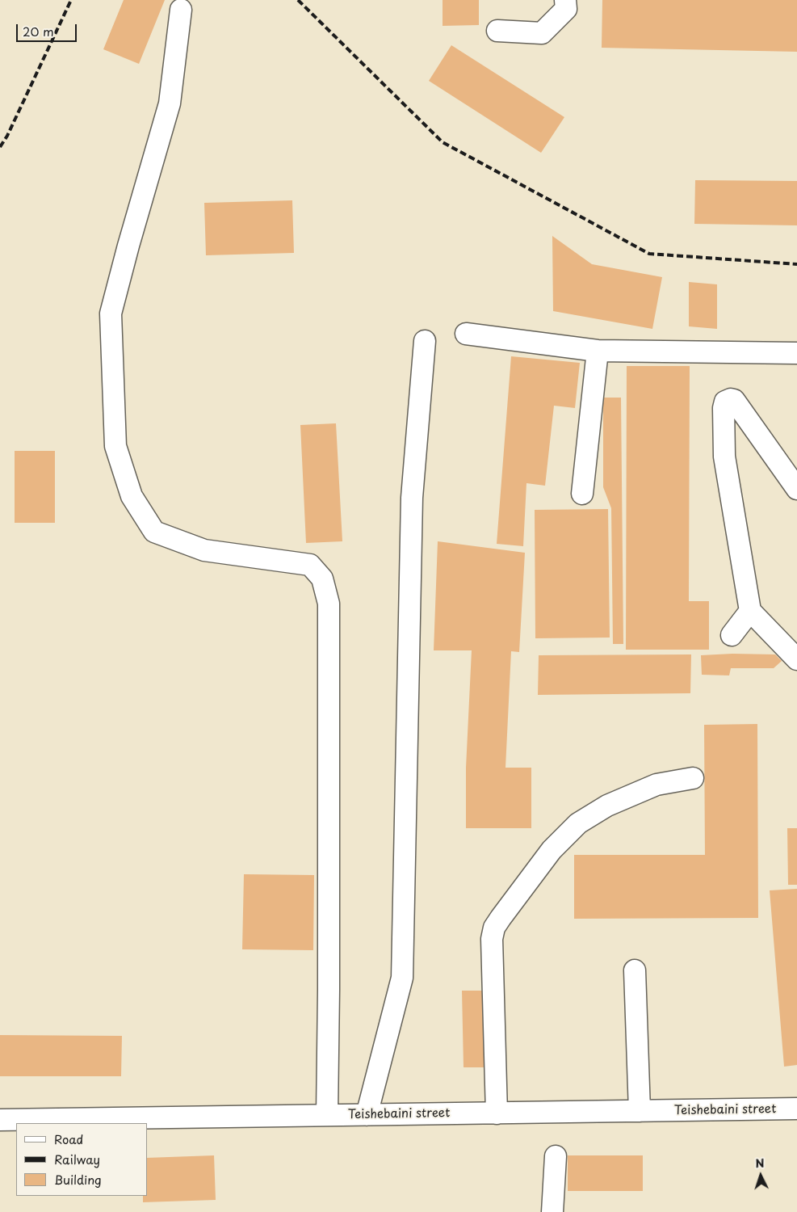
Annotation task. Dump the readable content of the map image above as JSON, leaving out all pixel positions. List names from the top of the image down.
{
  "streets": {
    "street": ["Teishebaini street"]
  },
  "legend": ["Road", "Railway", "Building"],
  "scale_bar": "20 m",
  "north": "top"
}
